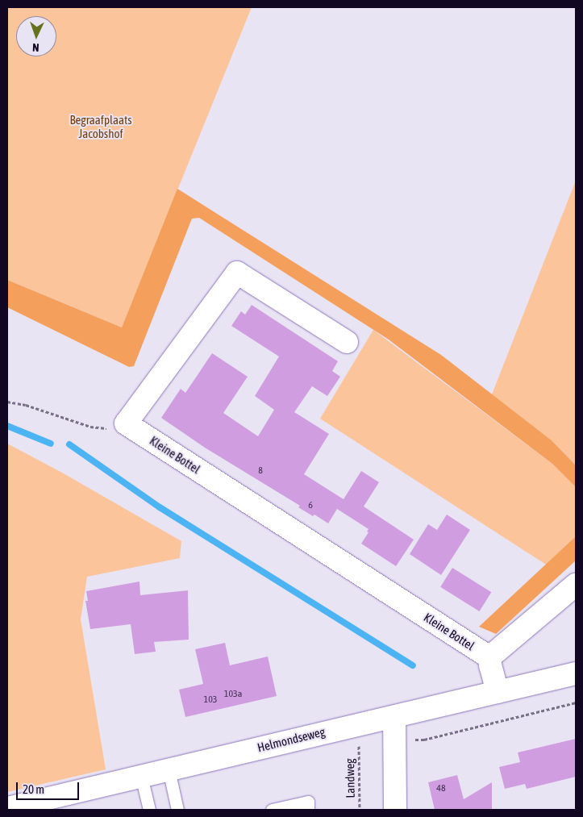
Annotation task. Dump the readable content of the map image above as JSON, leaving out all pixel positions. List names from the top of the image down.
{
  "streets": {
    "street": ["Kleine Bottel", "Helmondseweg"],
    "path": ["Landweg"]
  },
  "parks": ["Begraafplaats Jacobshof"],
  "house_numbers": [
    "8",
    "6",
    "103a",
    "103",
    "48"
  ],
  "scale_bar": "20 m",
  "north": "bottom"
}
